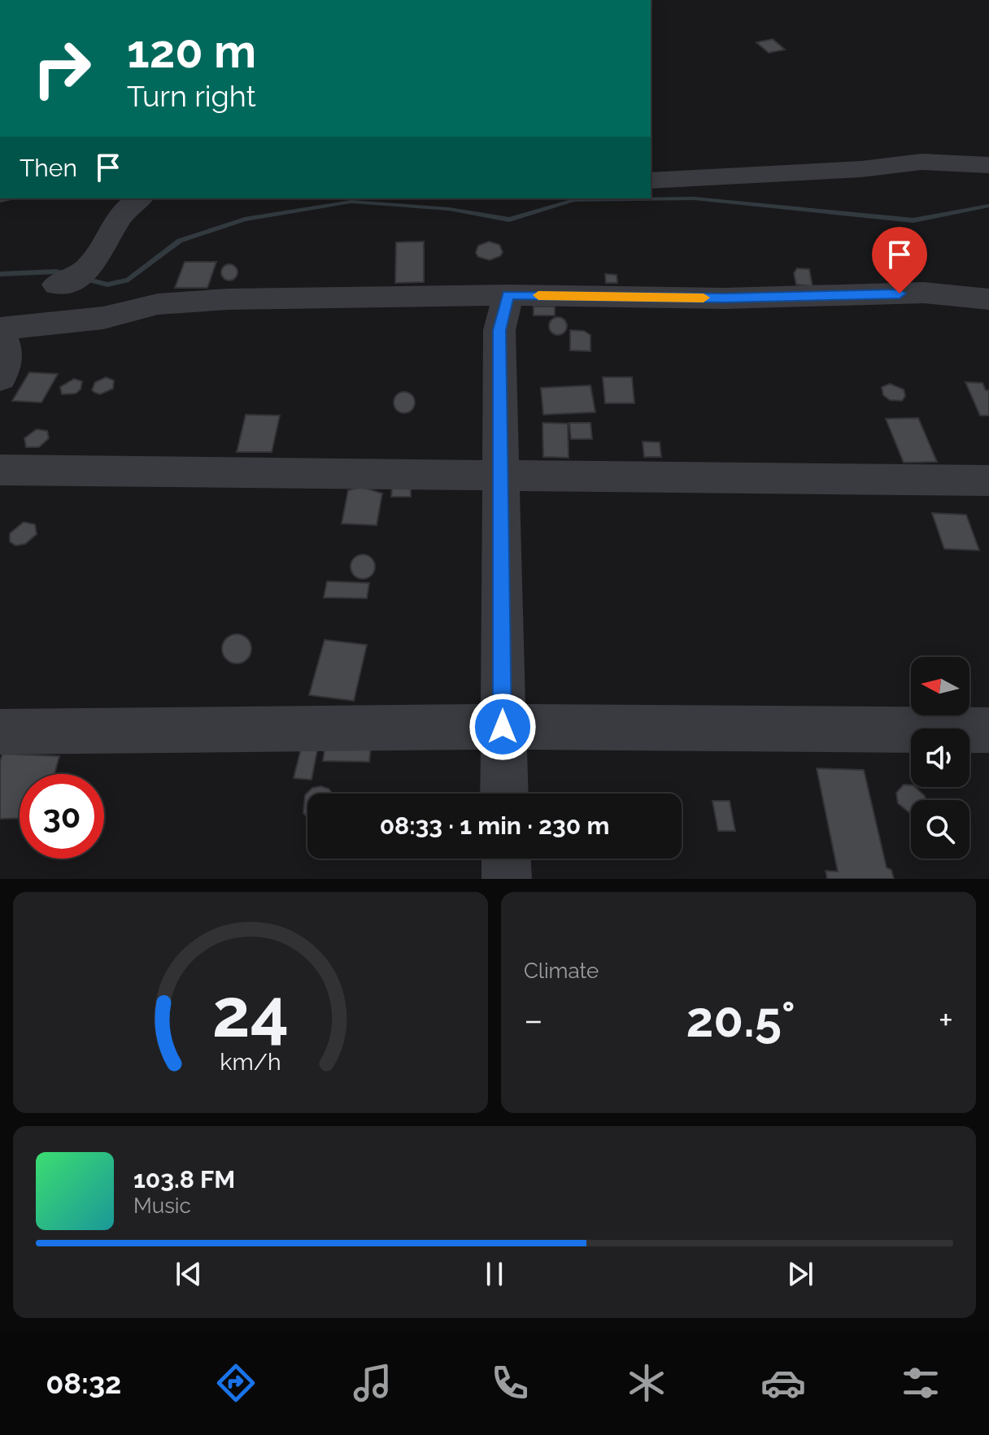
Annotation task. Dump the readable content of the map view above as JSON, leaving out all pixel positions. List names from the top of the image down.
{
  "north": "left",
  "page": {
    "turn": ["120 m", "Turn right"],
    "then": "Then",
    "limit": "30",
    "trip": "08:33 · 1 min · 230 m",
    "tile": "Climate",
    "heat": ["−", "20.5°", "+"],
    "song": ["103.8 FM", "Music"],
    "tabs": "08:32",
    "gauge": ["24", "km/h"]
  }
}
